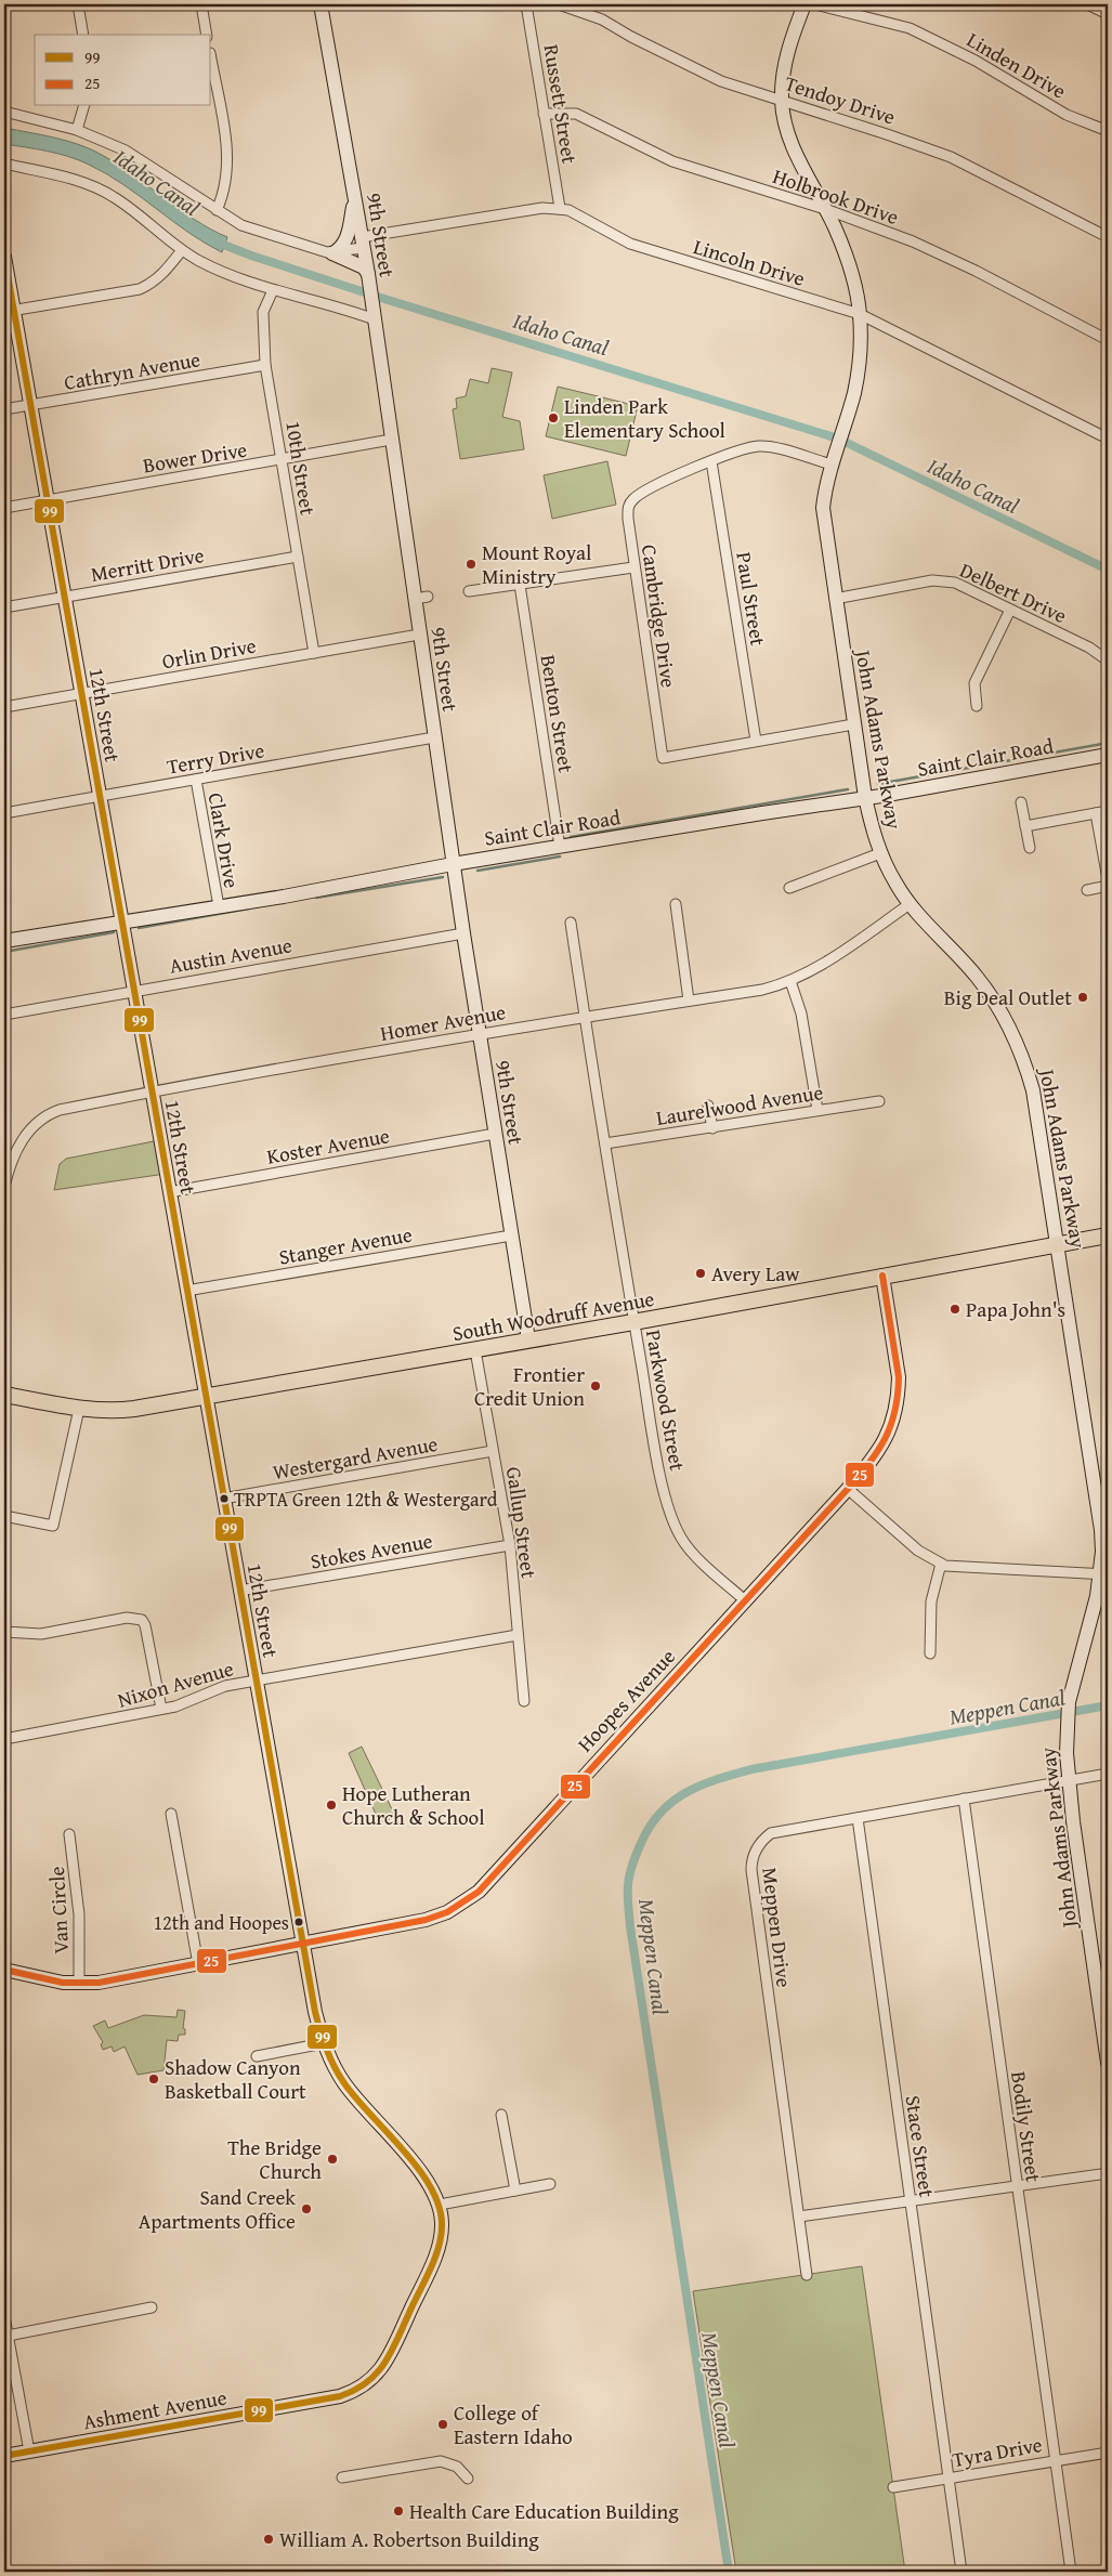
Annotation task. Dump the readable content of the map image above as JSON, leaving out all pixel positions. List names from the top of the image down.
{
  "streets": {
    "main road": ["South Woodruff Avenue"],
    "street": [
      "Linden Drive",
      "Tendoy Drive",
      "Russett Street",
      "Holbrook Drive",
      "9th Street",
      "Lincoln Drive",
      "Cathryn Avenue",
      "Bower Drive",
      "10th Street",
      "Merritt Drive",
      "Delbert Drive",
      "Paul Street",
      "Cambridge Drive",
      "Orlin Drive",
      "Benton Street",
      "12th Street",
      "John Adams Parkway",
      "Saint Clair Road",
      "Terry Drive",
      "Clark Drive",
      "Austin Avenue",
      "Homer Avenue",
      "Laurelwood Avenue",
      "Koster Avenue",
      "Stanger Avenue",
      "Parkwood Street",
      "Westergard Avenue",
      "Gallup Street",
      "Stokes Avenue",
      "Nixon Avenue",
      "Hoopes Avenue",
      "Van Circle",
      "Meppen Drive",
      "Bodily Street",
      "Stace Street",
      "Ashment Avenue",
      "Tyra Drive"
    ]
  },
  "crossings": [
    ["Tendoy Drive", "John Adams Parkway"],
    ["Russett Street", "Holbrook Drive"],
    ["Russett Street", "Lincoln Drive"],
    ["Holbrook Drive", "John Adams Parkway"],
    ["9th Street", "Lincoln Drive"],
    ["9th Street", "Bower Drive"],
    ["9th Street", "Orlin Drive"],
    ["9th Street", "Saint Clair Road"],
    ["9th Street", "Terry Drive"],
    ["9th Street", "Austin Avenue"],
    ["9th Street", "Homer Avenue"],
    ["9th Street", "Koster Avenue"],
    ["9th Street", "Stanger Avenue"],
    ["9th Street", "South Woodruff Avenue"],
    ["Lincoln Drive", "John Adams Parkway"],
    ["Cathryn Avenue", "10th Street"],
    ["Cathryn Avenue", "12th Street"],
    ["Bower Drive", "10th Street"],
    ["Bower Drive", "12th Street"],
    ["10th Street", "Merritt Drive"],
    ["10th Street", "Orlin Drive"],
    ["Merritt Drive", "12th Street"],
    ["Delbert Drive", "John Adams Parkway"],
    ["Paul Street", "Cambridge Drive"],
    ["Cambridge Drive", "John Adams Parkway"],
    ["Orlin Drive", "12th Street"],
    ["Benton Street", "Saint Clair Road"],
    ["12th Street", "Saint Clair Road"],
    ["12th Street", "Terry Drive"],
    ["12th Street", "Austin Avenue"],
    ["12th Street", "Homer Avenue"],
    ["12th Street", "Koster Avenue"],
    ["12th Street", "Stanger Avenue"],
    ["12th Street", "South Woodruff Avenue"],
    ["12th Street", "Westergard Avenue"],
    ["12th Street", "Stokes Avenue"],
    ["12th Street", "Nixon Avenue"],
    ["12th Street", "Hoopes Avenue"],
    ["12th Street", "Ashment Avenue"],
    ["John Adams Parkway", "Saint Clair Road"],
    ["John Adams Parkway", "Homer Avenue"],
    ["John Adams Parkway", "South Woodruff Avenue"],
    ["John Adams Parkway", "Meppen Drive"],
    ["Saint Clair Road", "Clark Drive"],
    ["Terry Drive", "Clark Drive"],
    ["Homer Avenue", "Parkwood Street"],
    ["Laurelwood Avenue", "Parkwood Street"],
    ["South Woodruff Avenue", "Parkwood Street"],
    ["South Woodruff Avenue", "Gallup Street"],
    ["South Woodruff Avenue", "Hoopes Avenue"],
    ["Parkwood Street", "Hoopes Avenue"],
    ["Westergard Avenue", "Gallup Street"],
    ["Gallup Street", "Stokes Avenue"],
    ["Gallup Street", "Nixon Avenue"],
    ["Hoopes Avenue", "Van Circle"],
    ["Meppen Drive", "Bodily Street"],
    ["Meppen Drive", "Stace Street"],
    ["Bodily Street", "Tyra Drive"],
    ["Stace Street", "Tyra Drive"]
  ],
  "water": ["Idaho Canal", "Meppen Canal"],
  "places": [
    "Linden Park Elementary School",
    "Mount Royal Ministry",
    "Big Deal Outlet",
    "Avery Law",
    "Papa John's",
    "Frontier Credit Union",
    "TRPTA Green 12th & Westergard",
    "Hope Lutheran Church & School",
    "12th and Hoopes",
    "Shadow Canyon Basketball Court",
    "The Bridge Church",
    "Sand Creek Apartments Office",
    "College of Eastern Idaho",
    "Health Care Education Building",
    "William A. Robertson Building"
  ],
  "lines": ["transit line 99", "transit line 25"],
  "legend": ["99", "25"]
}
